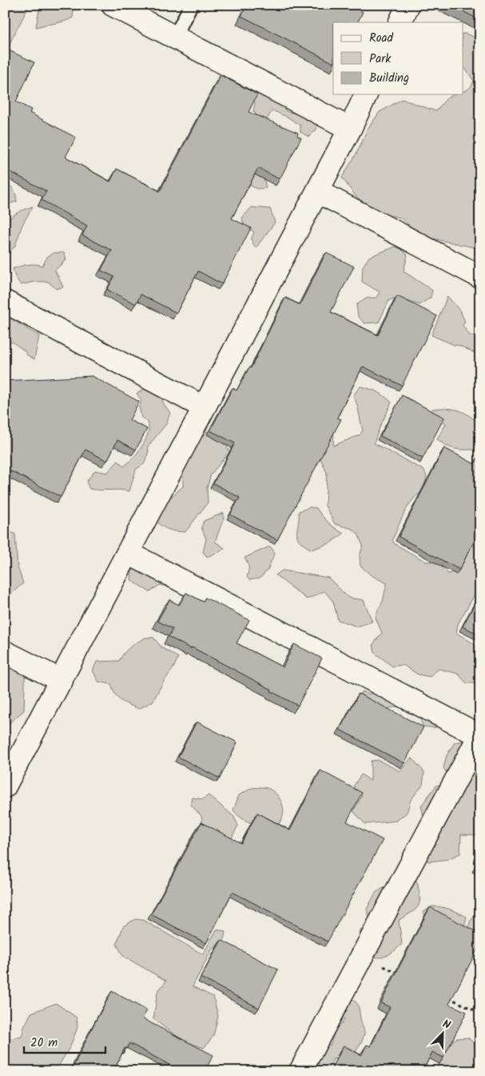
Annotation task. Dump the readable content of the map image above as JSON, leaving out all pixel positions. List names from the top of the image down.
{
  "legend": ["Road", "Park", "Building"],
  "scale_bar": "20 m",
  "north": "top right"
}
